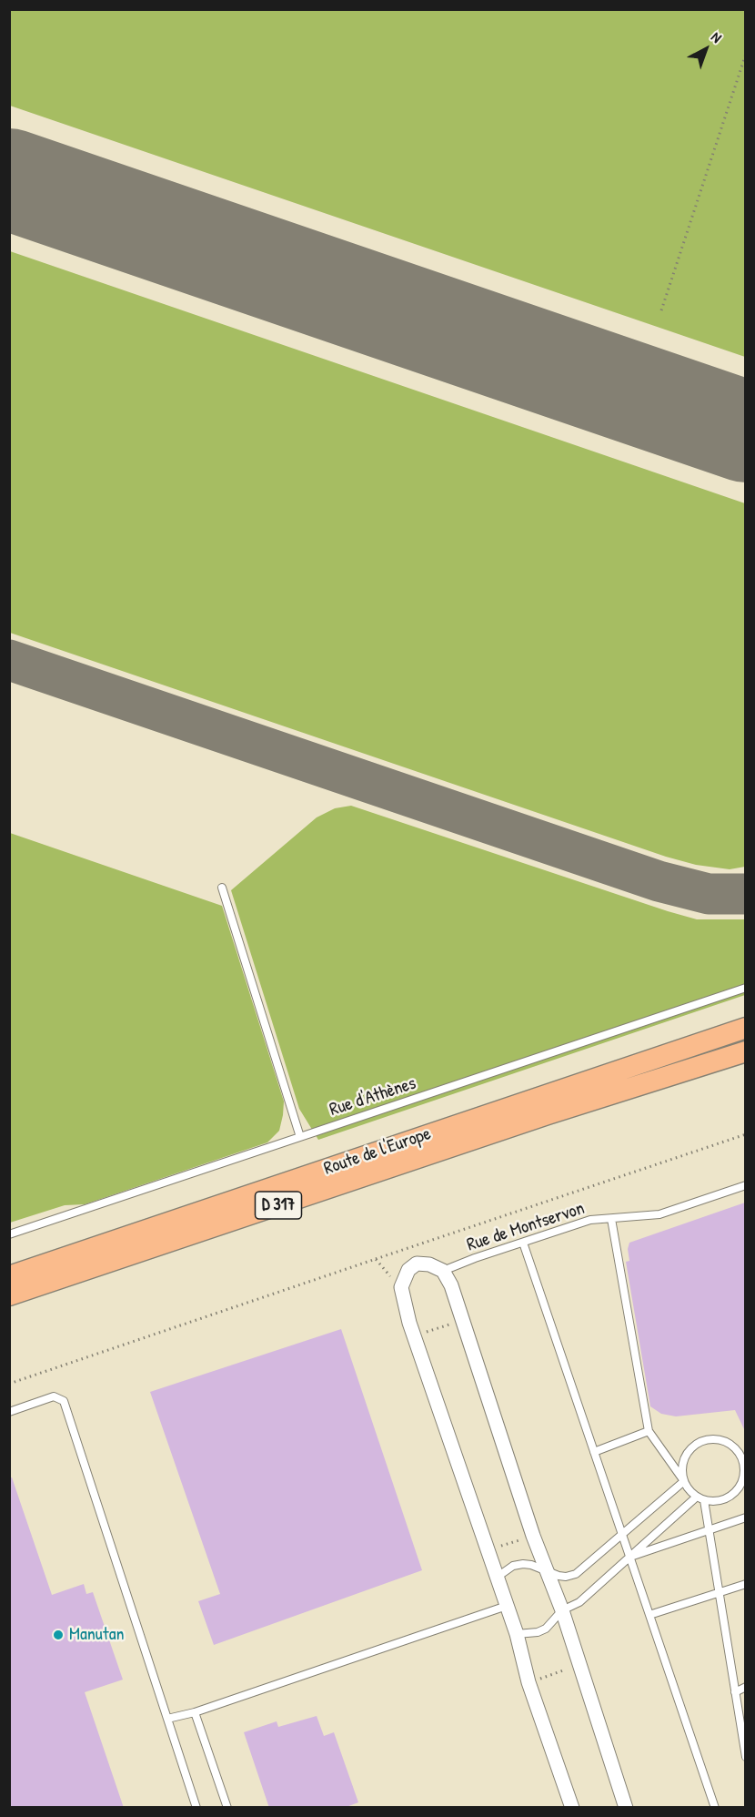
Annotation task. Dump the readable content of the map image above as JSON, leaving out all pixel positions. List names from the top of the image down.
{
  "streets": {
    "main road": ["Route de l'Europe", "D 317"],
    "lane": ["Rue d'Athènes", "Rue de Montservon"]
  },
  "places": ["Manutan"],
  "north": "top right"
}
